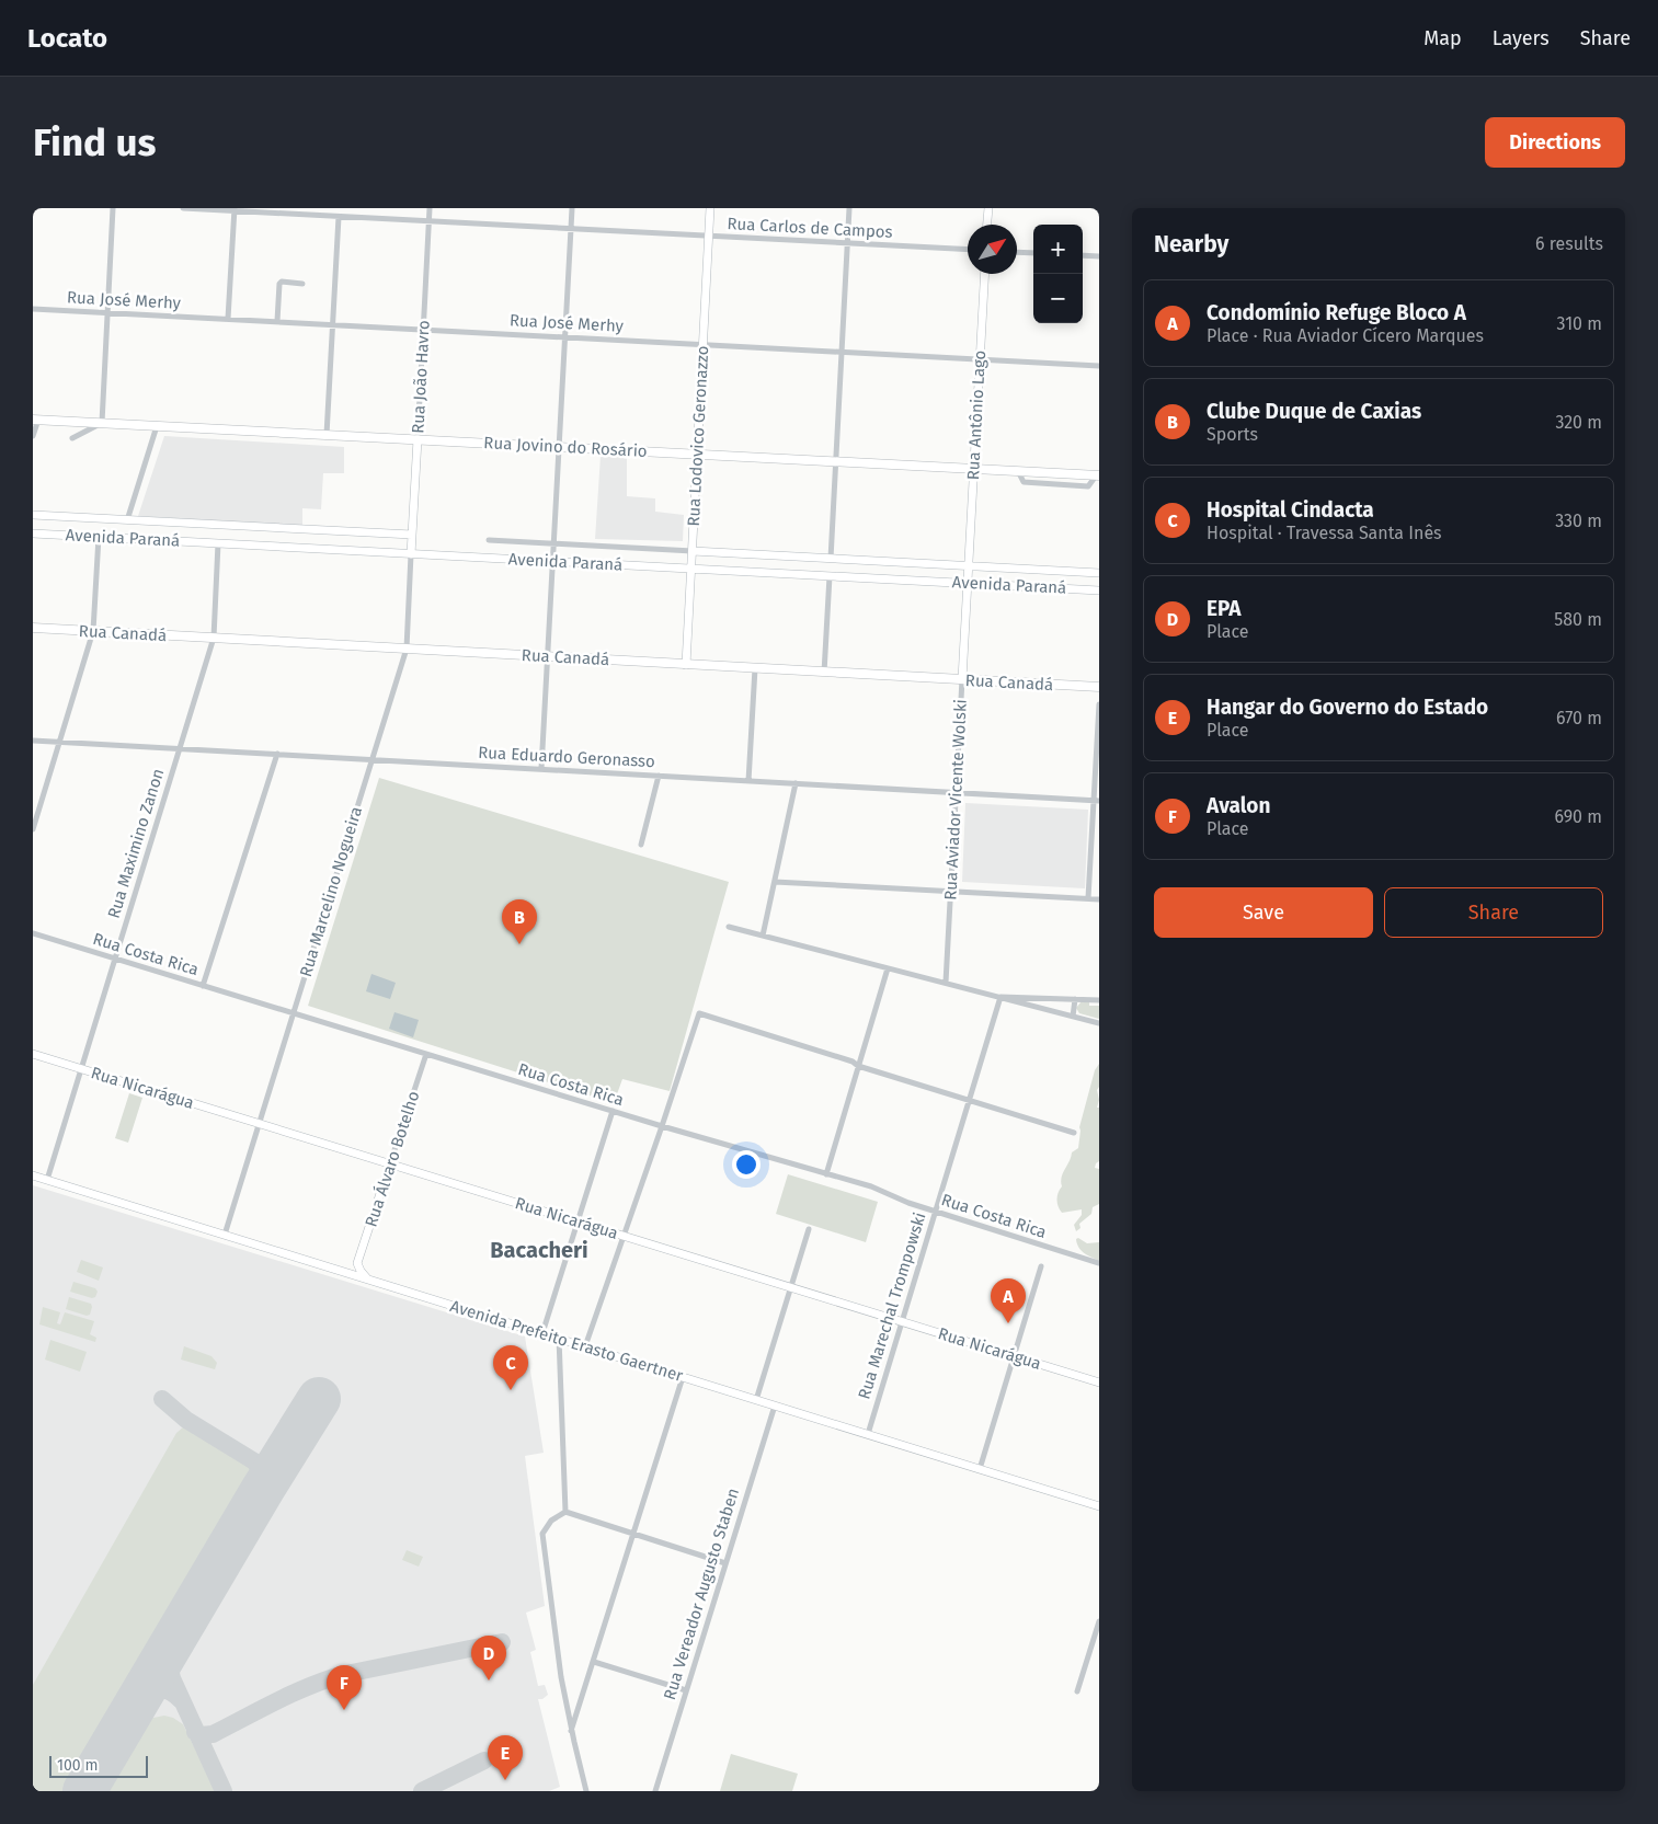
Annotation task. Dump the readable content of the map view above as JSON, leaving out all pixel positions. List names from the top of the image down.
{
  "streets": {
    "main road": [
      "Rua João Havro",
      "Rua Antônio Lago",
      "Rua Lodovico Geronazzo",
      "Rua Jovino do Rosário",
      "Avenida Paraná",
      "Rua Canadá",
      "Rua Aviador Vicente Wolski",
      "Rua Marcelino Nogueira",
      "Rua Nicarágua",
      "Rua Álvaro Botelho",
      "Avenida Prefeito Erasto Gaertner"
    ],
    "street": [
      "Rua Carlos de Campos",
      "Rua José Merhy",
      "Rua Eduardo Geronasso",
      "Rua Maximino Zanon",
      "Rua Costa Rica",
      "Rua Marechal Trompowski",
      "Rua Vereador Augusto Staben"
    ]
  },
  "crossings": [
    ["Rua Carlos de Campos", "Rua João Havro"],
    ["Rua Carlos de Campos", "Rua Lodovico Geronazzo"],
    ["Rua José Merhy", "Rua João Havro"],
    ["Rua José Merhy", "Rua Antônio Lago"],
    ["Rua José Merhy", "Rua Lodovico Geronazzo"],
    ["Rua João Havro", "Rua Jovino do Rosário"],
    ["Rua João Havro", "Avenida Paraná"],
    ["Rua João Havro", "Rua Marcelino Nogueira"],
    ["Rua Antônio Lago", "Rua Jovino do Rosário"],
    ["Rua Antônio Lago", "Avenida Paraná"],
    ["Rua Antônio Lago", "Rua Aviador Vicente Wolski"],
    ["Rua Lodovico Geronazzo", "Rua Jovino do Rosário"],
    ["Rua Lodovico Geronazzo", "Avenida Paraná"],
    ["Rua Lodovico Geronazzo", "Rua Canadá"],
    ["Avenida Paraná", "Rua Aviador Vicente Wolski"],
    ["Avenida Paraná", "Rua Maximino Zanon"],
    ["Avenida Paraná", "Rua Marcelino Nogueira"],
    ["Rua Canadá", "Rua Aviador Vicente Wolski"],
    ["Rua Canadá", "Rua Maximino Zanon"],
    ["Rua Canadá", "Rua Marcelino Nogueira"],
    ["Rua Eduardo Geronasso", "Rua Aviador Vicente Wolski"],
    ["Rua Eduardo Geronasso", "Rua Maximino Zanon"],
    ["Rua Eduardo Geronasso", "Rua Marcelino Nogueira"],
    ["Rua Maximino Zanon", "Rua Costa Rica"],
    ["Rua Maximino Zanon", "Rua Nicarágua"],
    ["Rua Maximino Zanon", "Avenida Prefeito Erasto Gaertner"],
    ["Rua Marcelino Nogueira", "Rua Costa Rica"],
    ["Rua Marcelino Nogueira", "Rua Nicarágua"],
    ["Rua Marcelino Nogueira", "Avenida Prefeito Erasto Gaertner"],
    ["Rua Costa Rica", "Rua Álvaro Botelho"],
    ["Rua Costa Rica", "Rua Marechal Trompowski"],
    ["Rua Nicarágua", "Rua Álvaro Botelho"],
    ["Rua Nicarágua", "Rua Marechal Trompowski"],
    ["Rua Marechal Trompowski", "Avenida Prefeito Erasto Gaertner"],
    ["Avenida Prefeito Erasto Gaertner", "Rua Vereador Augusto Staben"]
  ],
  "districts": ["Bacacheri"],
  "scale_bar": "100 m",
  "north": "top right",
  "page": {
    "header": "Locato",
    "nav": ["Map", "Layers", "Share"],
    "buttons": [
      "Directions",
      ["Save", "Share"]
    ],
    "title": "Find us",
    "heading": ["Nearby", "6 results"],
    "map_buttons": ["+", "−"],
    "list": [
      {
        "mark": "A",
        "name": "Condomínio Refuge Bloco A",
        "note": "Place · Rua Aviador Cícero Marques",
        "value": "310 m"
      },
      {
        "mark": "B",
        "name": "Clube Duque de Caxias",
        "note": "Sports",
        "value": "320 m"
      },
      {
        "mark": "C",
        "name": "Hospital Cindacta",
        "note": "Hospital · Travessa Santa Inês",
        "value": "330 m"
      },
      {
        "mark": "D",
        "name": "EPA",
        "note": "Place",
        "value": "580 m"
      },
      {
        "mark": "E",
        "name": "Hangar do Governo do Estado",
        "note": "Place",
        "value": "670 m"
      },
      {
        "mark": "F",
        "name": "Avalon",
        "note": "Place",
        "value": "690 m"
      }
    ],
    "pins": [
      "B",
      "A",
      "C",
      "D",
      "F",
      "E"
    ],
    "scale": "100 m"
  }
}
